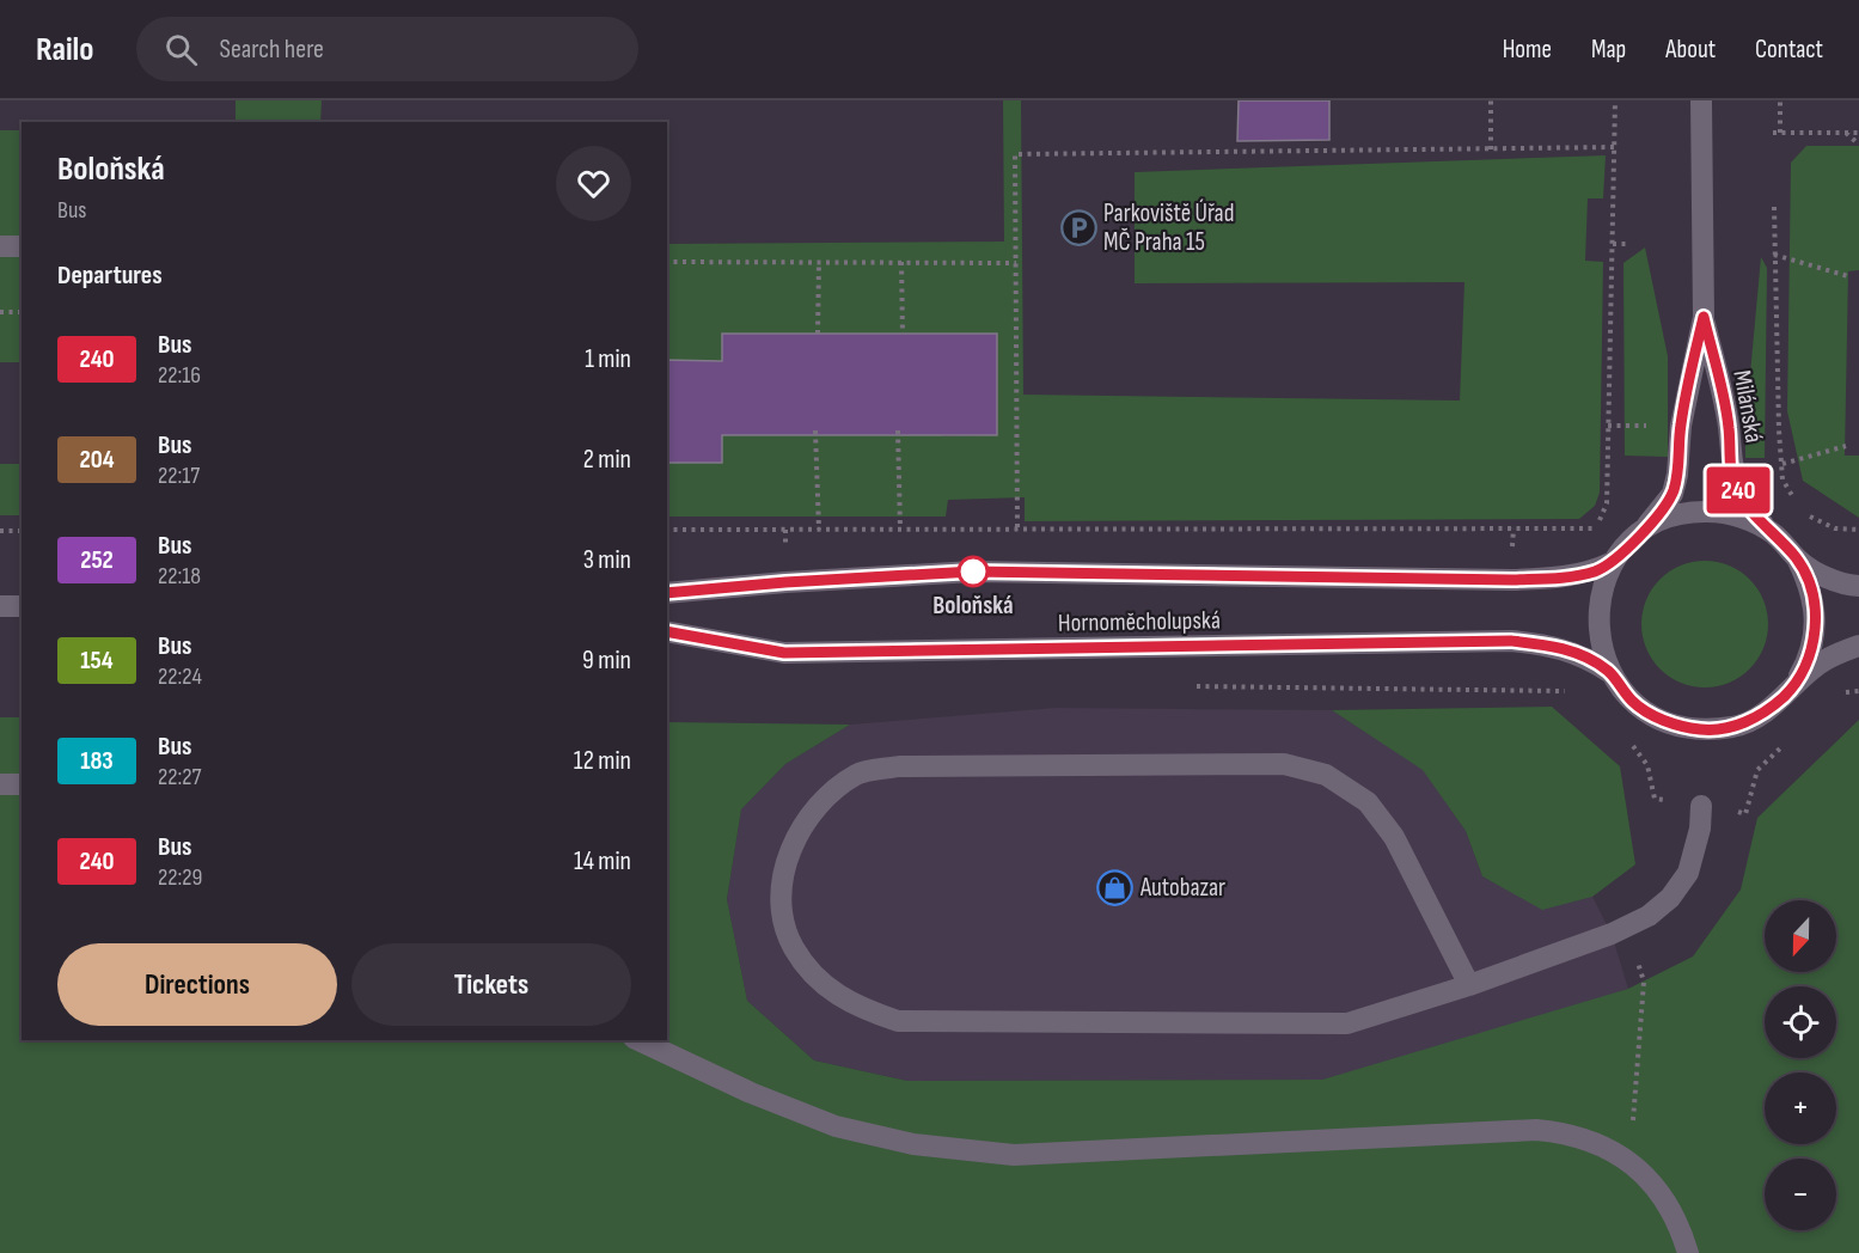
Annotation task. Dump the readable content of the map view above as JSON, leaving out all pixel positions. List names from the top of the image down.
{
  "streets": {
    "street": ["Milánská", "Hornoměcholupská"]
  },
  "crossings": [
    ["Milánská", "Hornoměcholupská"]
  ],
  "places": {
    "parking": ["Parkoviště Úřad MČ Praha 15"],
    "other": ["Boloňská"],
    "shop": ["Autobazar"]
  },
  "lines": ["bus line 240"],
  "north": "bottom",
  "page": {
    "header": "Railo",
    "search": "Search here",
    "nav": [
      "Home",
      "Map",
      "About",
      "Contact"
    ],
    "on_map": "240",
    "heading": [
      ["Boloňská", "Bus"],
      "Departures"
    ],
    "list": [
      {
        "mark": "240",
        "name": "Bus",
        "note": "22:16",
        "value": "1 min"
      },
      {
        "mark": "204",
        "name": "Bus",
        "note": "22:17",
        "value": "2 min"
      },
      {
        "mark": "252",
        "name": "Bus",
        "note": "22:18",
        "value": "3 min"
      },
      {
        "mark": "154",
        "name": "Bus",
        "note": "22:24",
        "value": "9 min"
      },
      {
        "mark": "183",
        "name": "Bus",
        "note": "22:27",
        "value": "12 min"
      },
      {
        "mark": "240",
        "name": "Bus",
        "note": "22:29",
        "value": "14 min"
      }
    ],
    "map_buttons": ["+", "−"],
    "buttons": ["Directions", "Tickets"]
  }
}
